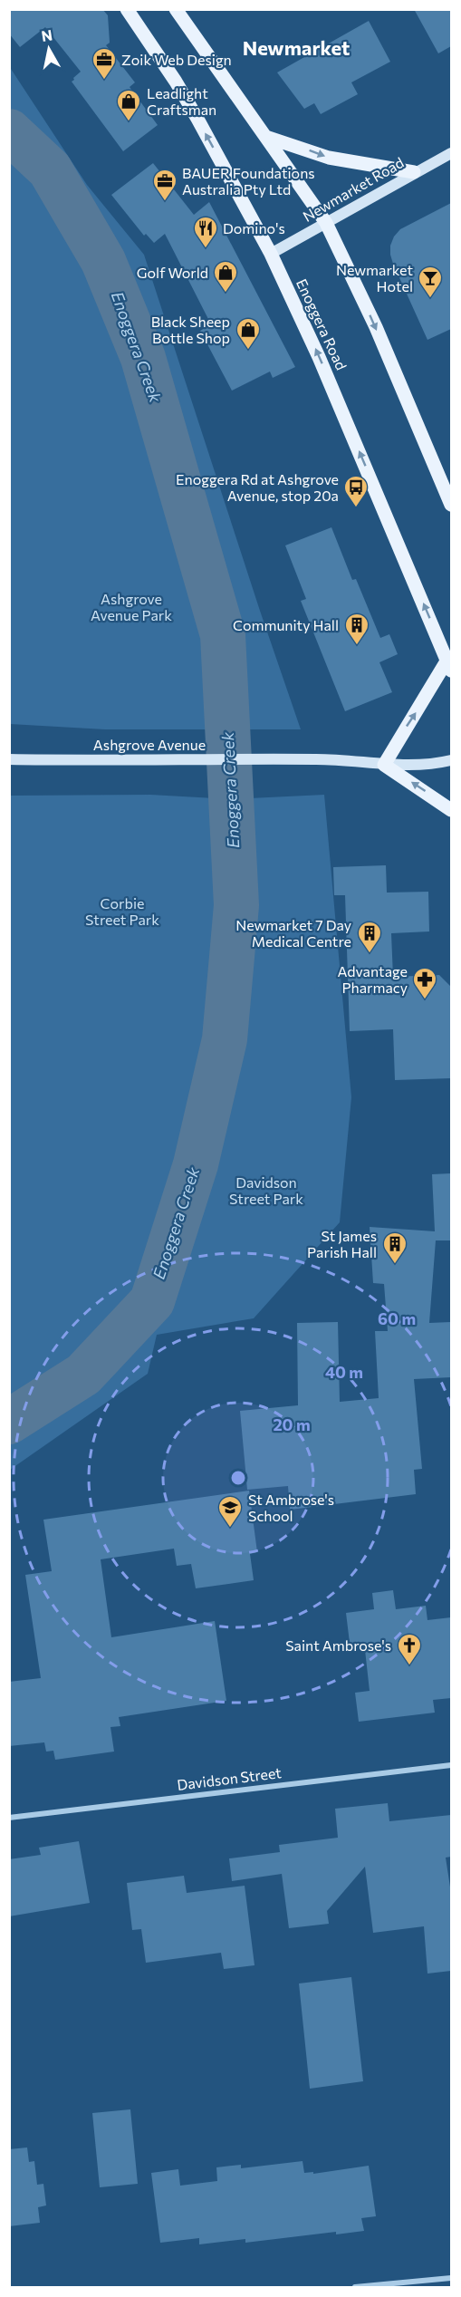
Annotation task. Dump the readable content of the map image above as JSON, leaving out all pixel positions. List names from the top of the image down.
{
  "streets": {
    "main road": ["Newmarket Road", "Enoggera Road", "Ashgrove Avenue"],
    "street": ["Davidson Street"]
  },
  "crossings": [
    ["Newmarket Road", "Enoggera Road"]
  ],
  "districts": ["Newmarket"],
  "water": ["Enoggera Creek"],
  "parks": ["Ashgrove Avenue Park", "Corbie Street Park", "Davidson Street Park"],
  "places": {
    "office": ["Zoik Web Design", "BAUER Foundations Australia Pty Ltd"],
    "shop": ["Leadlight Craftsman", "Golf World", "Black Sheep Bottle Shop"],
    "restaurant": ["Domino's"],
    "bar": ["Newmarket Hotel"],
    "bus stop": ["Enoggera Rd at Ashgrove Avenue, stop 20a"],
    "building": ["Community Hall", "Newmarket 7 Day Medical Centre", "St James Parish Hall"],
    "pharmacy": ["Advantage Pharmacy"],
    "school or university": ["St Ambrose's School"],
    "church": ["Saint Ambrose's"]
  },
  "north": "top",
  "rings": ["60 m", "40 m", "20 m"]
}
